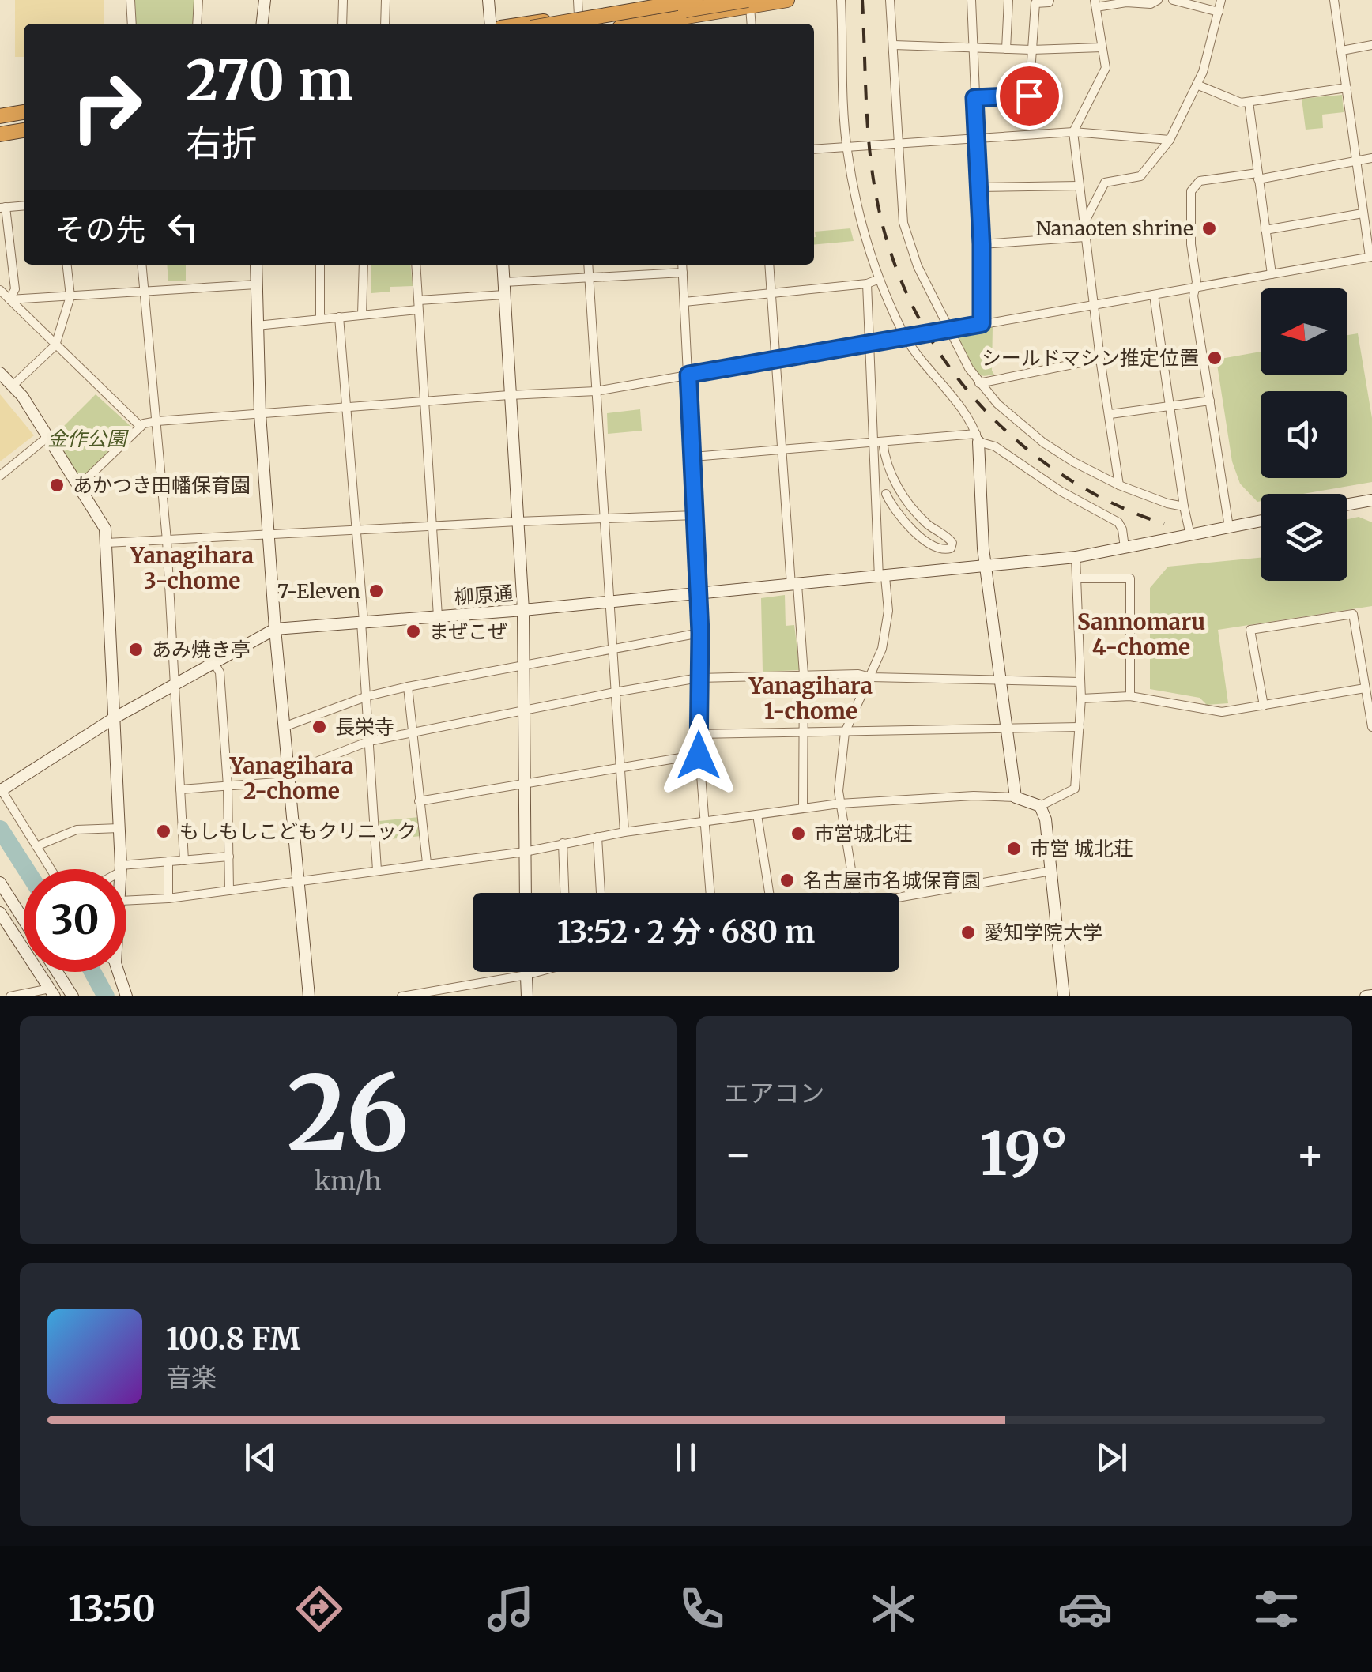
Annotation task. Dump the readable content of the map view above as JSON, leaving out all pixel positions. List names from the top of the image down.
{
  "streets": {
    "street": ["柳原通"]
  },
  "districts": [
    "Yanagihara 3-chome",
    "Sannomaru 4-chome",
    "Yanagihara 1-chome",
    "Yanagihara 2-chome"
  ],
  "parks": ["金作公園"],
  "places": [
    "Nanaoten shrine",
    "シールドマシン推定位置",
    "あかつき田幡保育園",
    "7-Eleven",
    "まぜこぜ",
    "あみ焼き亭",
    "長栄寺",
    "もしもしこどもクリニック",
    "市営城北荘",
    "市営 城北荘",
    "名古屋市名城保育園",
    "愛知学院大学"
  ],
  "north": "left",
  "page": {
    "turn": ["270 m", "右折"],
    "then": "その先",
    "limit": "30",
    "trip": "13:52 · 2 分 · 680 m",
    "tile": [
      ["26", "km/h"],
      "エアコン"
    ],
    "heat": ["−", "19°", "+"],
    "song": ["100.8 FM", "音楽"],
    "tabs": "13:50"
  }
}
